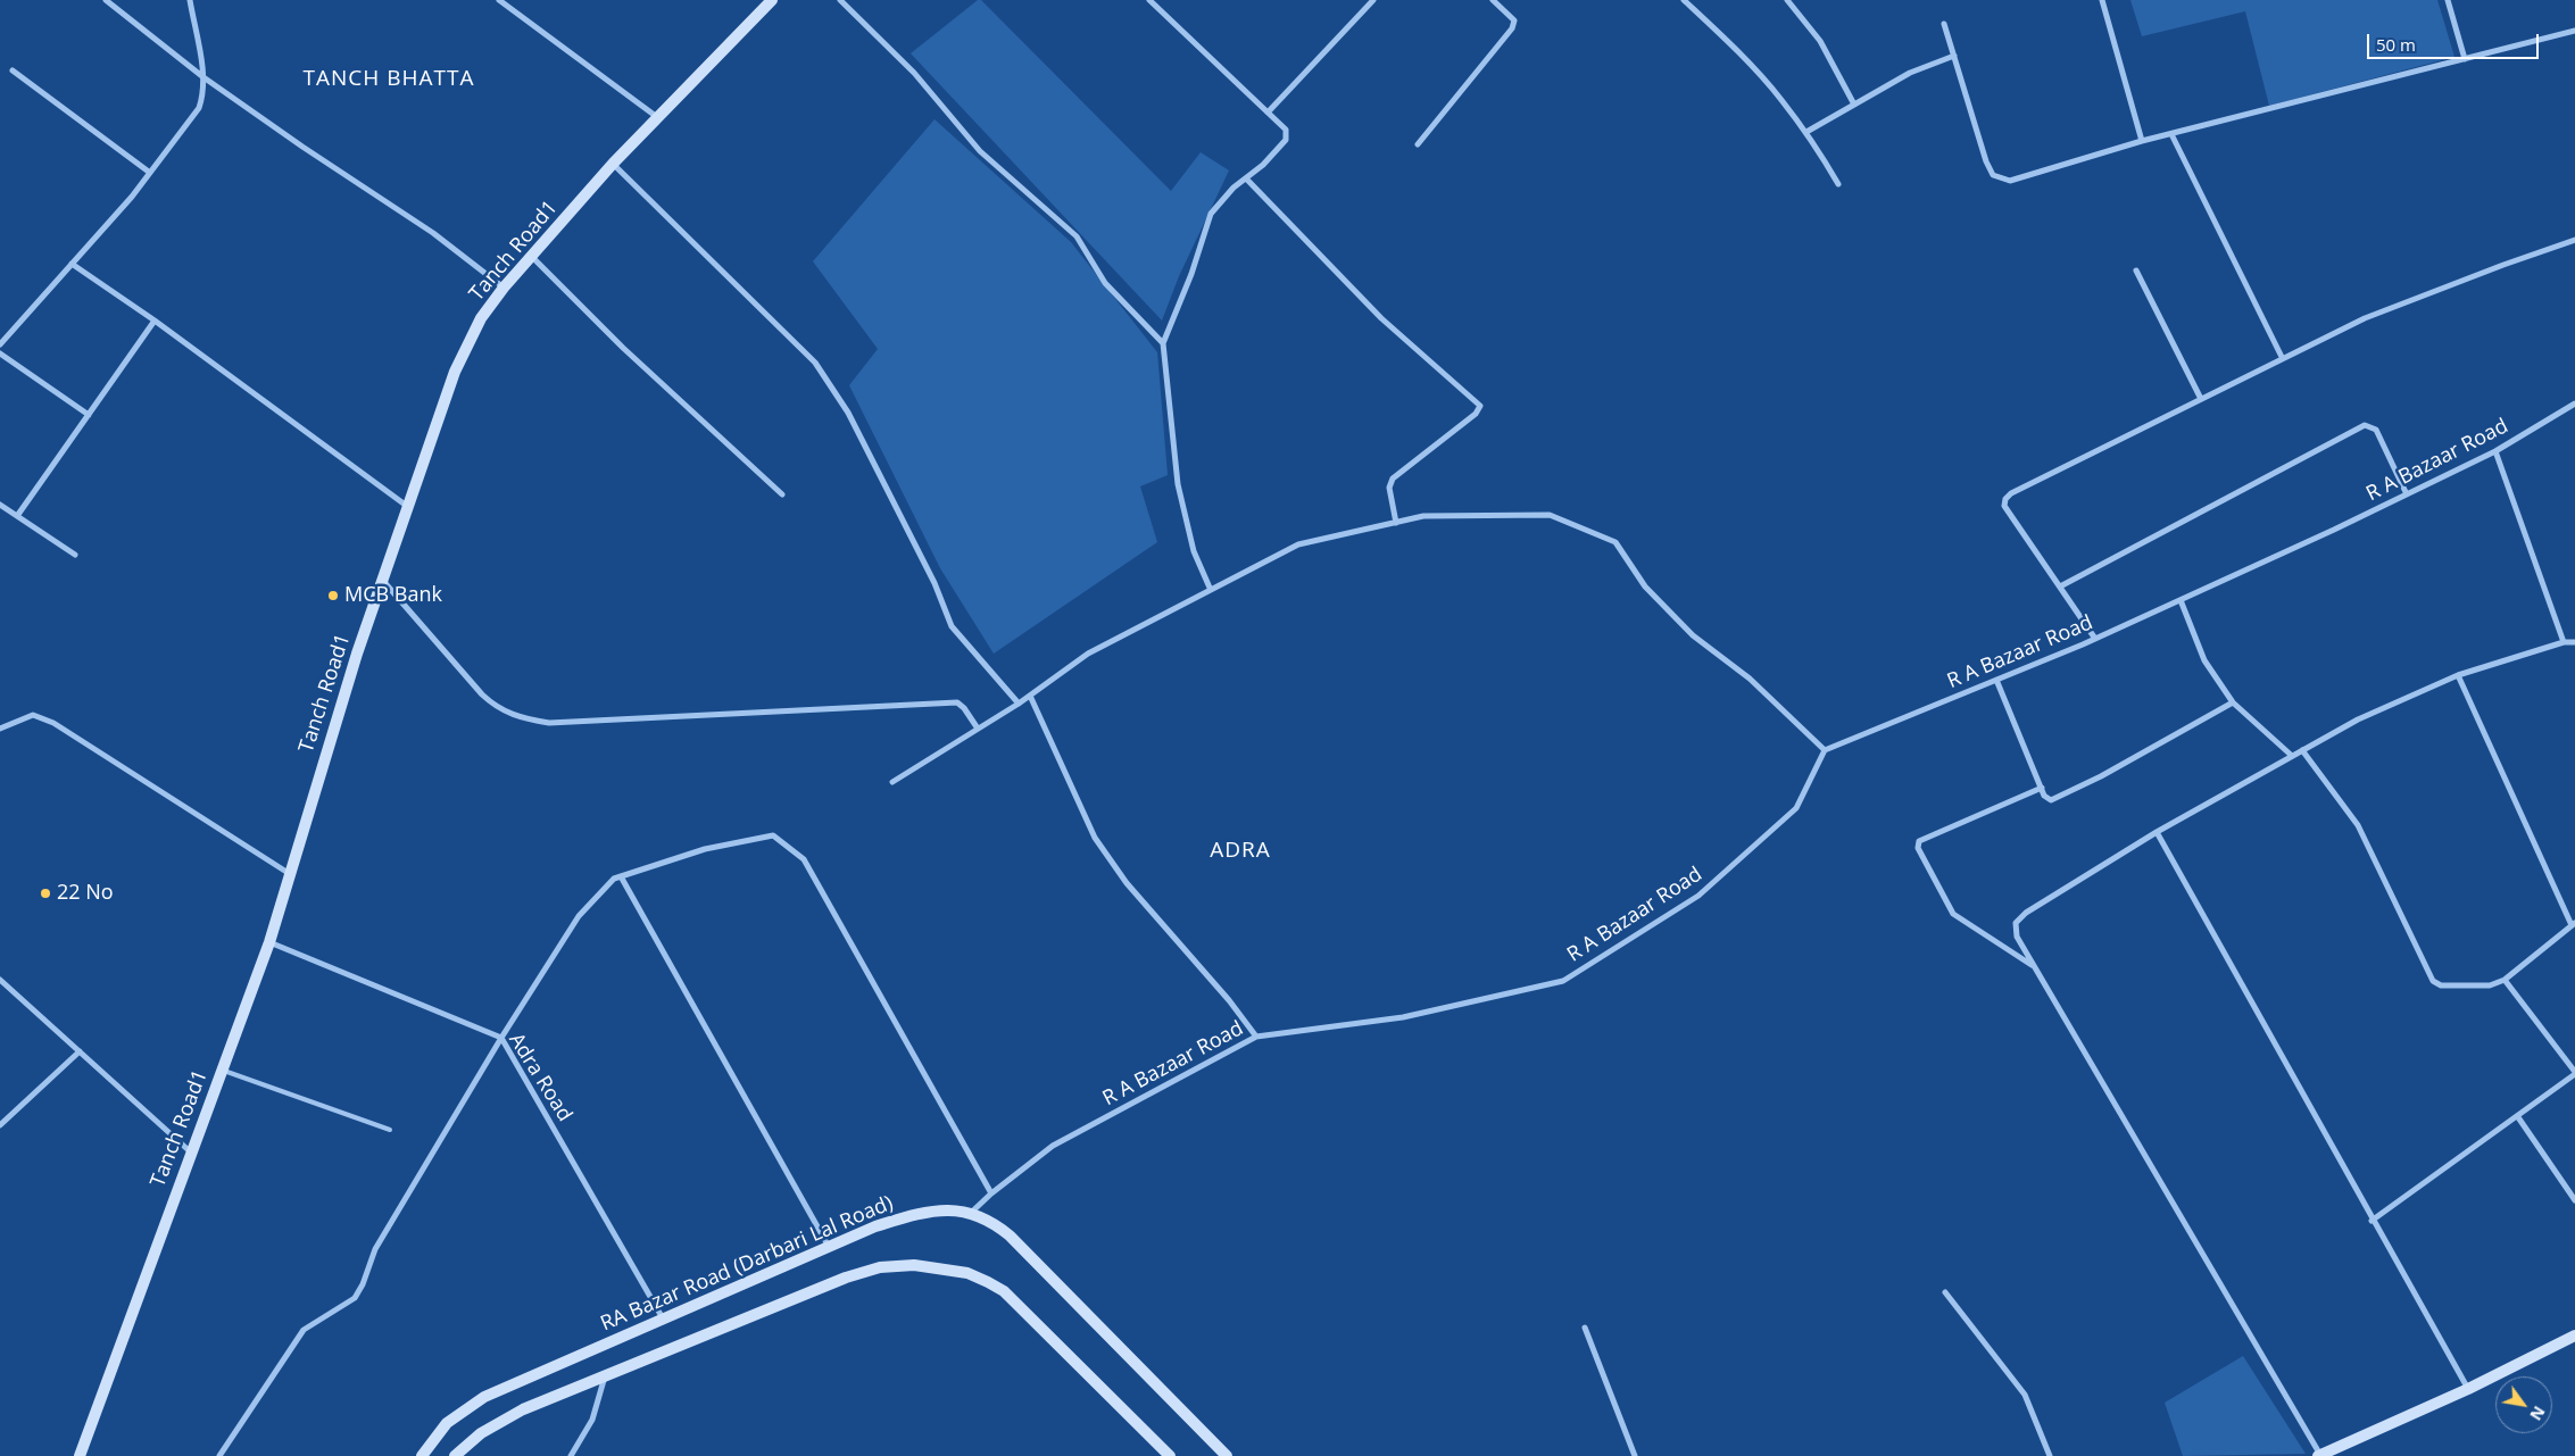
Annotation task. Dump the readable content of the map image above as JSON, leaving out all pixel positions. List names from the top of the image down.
{
  "streets": {
    "street": [
      "Tanch Road1",
      "R A Bazaar Road",
      "Adra Road",
      "RA Bazar Road (Darbari Lal Road)"
    ]
  },
  "crossings": [
    ["Tanch Road1", "Adra Road"],
    ["R A Bazaar Road", "RA Bazar Road (Darbari Lal Road)"],
    ["Adra Road", "RA Bazar Road (Darbari Lal Road)"]
  ],
  "districts": ["TANCH BHATTA", "ADRA"],
  "places": ["MCB Bank", "22 No"],
  "scale_bar": "50 m",
  "north": "bottom right"
}
